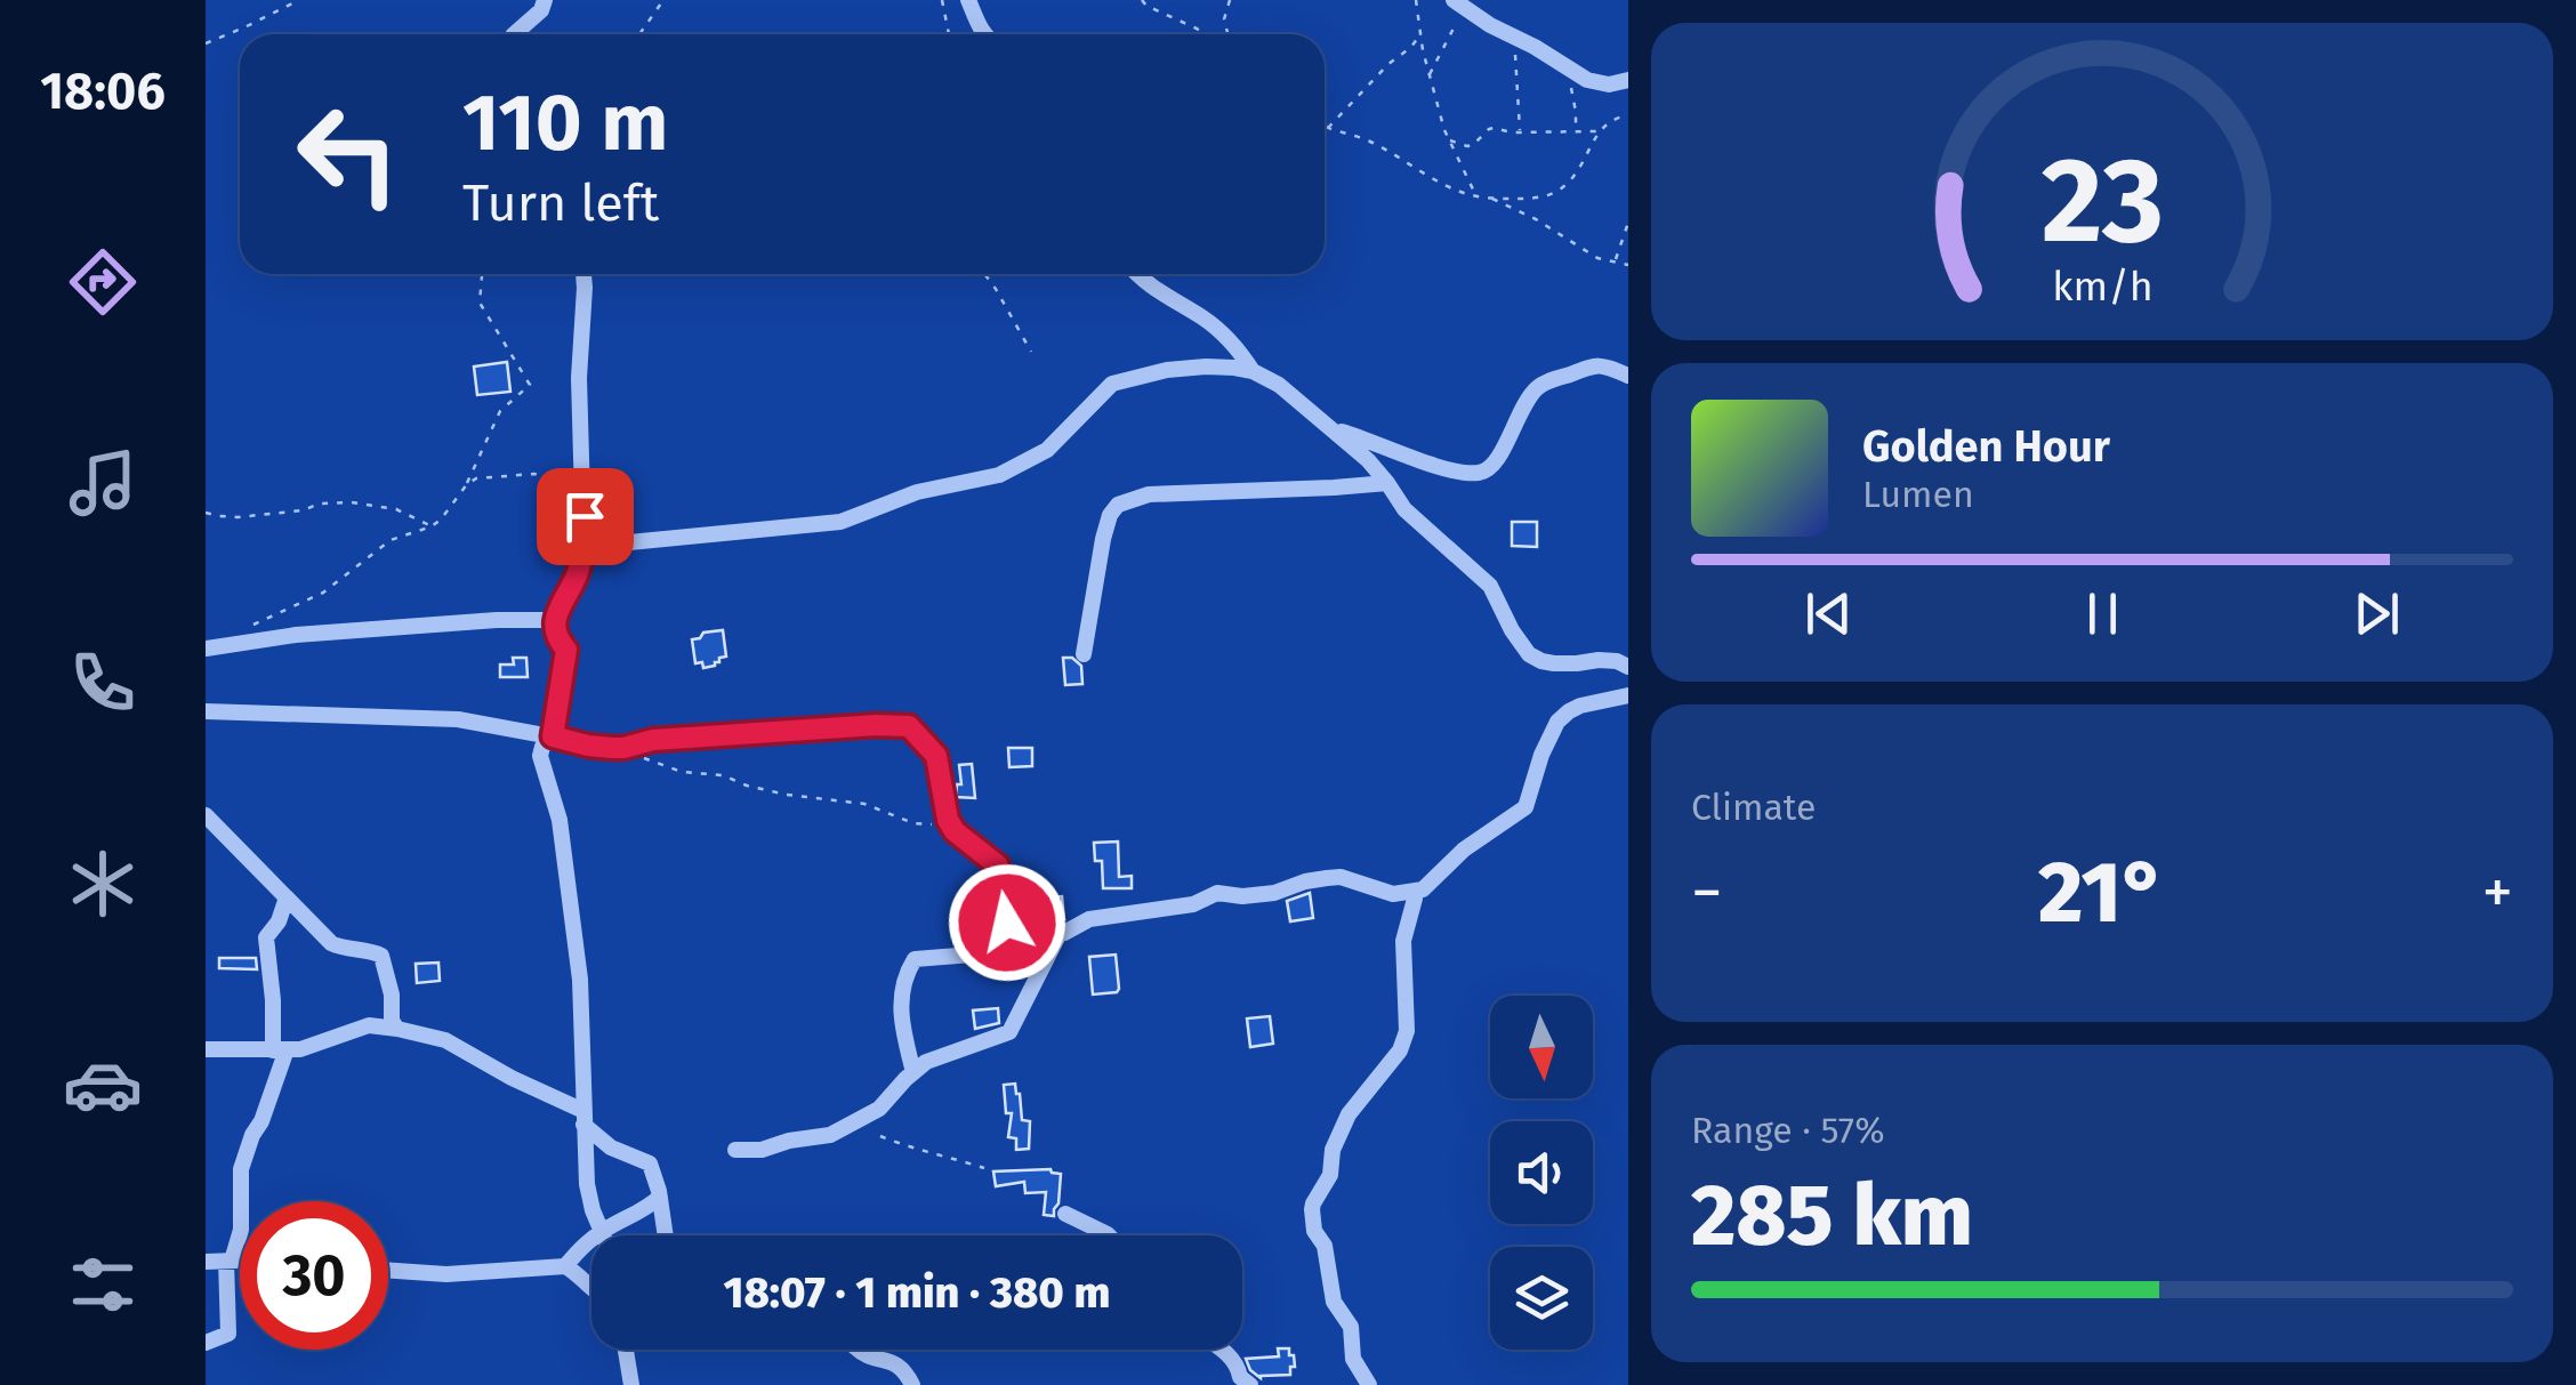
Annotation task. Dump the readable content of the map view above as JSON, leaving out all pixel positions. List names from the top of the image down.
{
  "north": "bottom",
  "page": {
    "tabs": "18:06",
    "turn": ["110 m", "Turn left"],
    "song": ["Golden Hour", "Lumen"],
    "tile": [
      "Climate",
      ["Range · 57%", "285 km"]
    ],
    "heat": ["−", "21°", "+"],
    "limit": "30",
    "trip": "18:07 · 1 min · 380 m",
    "gauge": ["23", "km/h"]
  }
}
